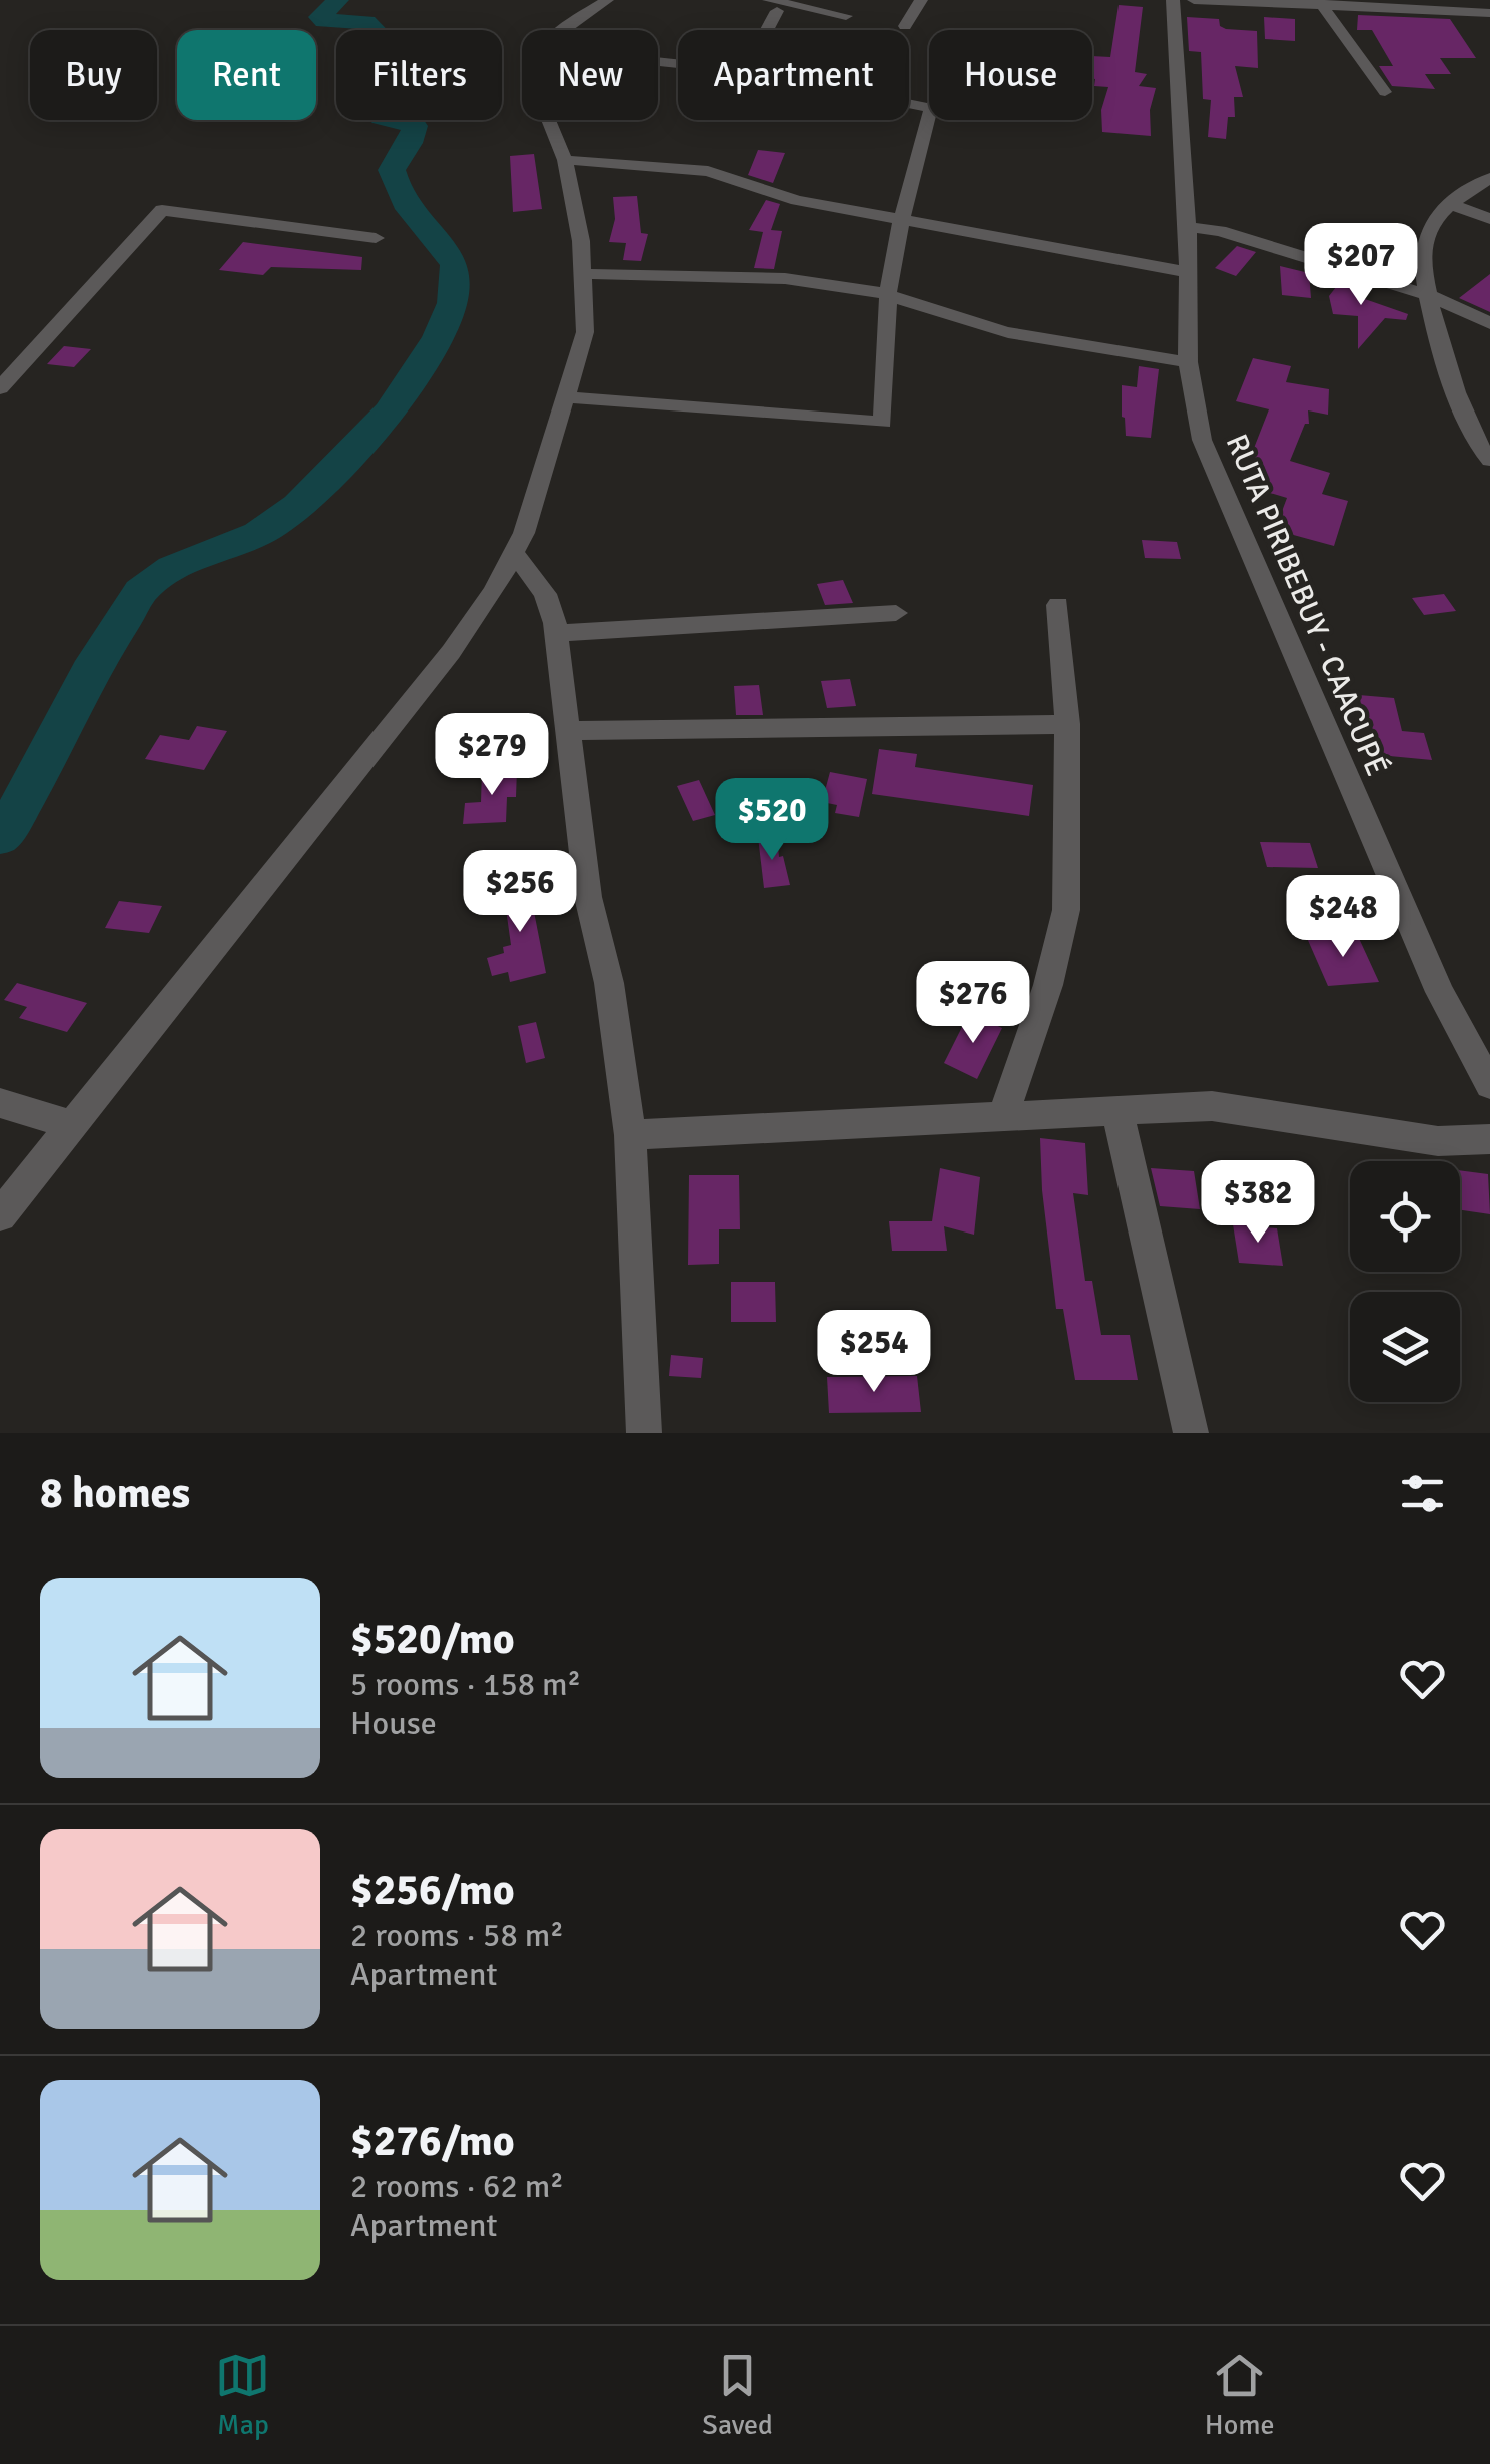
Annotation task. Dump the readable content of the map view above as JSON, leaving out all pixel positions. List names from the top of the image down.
{
  "streets": {
    "street": ["RUTA PIRIBEBUY - CAACUPÉ"]
  },
  "page": {
    "chip": [
      "Buy",
      "Rent",
      "Filters",
      "New",
      "Apartment",
      "House"
    ],
    "price": [
      "$207",
      "$279",
      "$520",
      "$256",
      "$248",
      "$276",
      "$382",
      "$254"
    ],
    "heading": "8 homes",
    "list": [
      {
        "name": "$520/mo",
        "note": "5 rooms · 158 m² · House"
      },
      {
        "name": "$256/mo",
        "note": "2 rooms · 58 m² · Apartment"
      },
      {
        "name": "$276/mo",
        "note": "2 rooms · 62 m² · Apartment"
      }
    ],
    "tabs": ["Map", "Saved", "Home"]
  }
}
